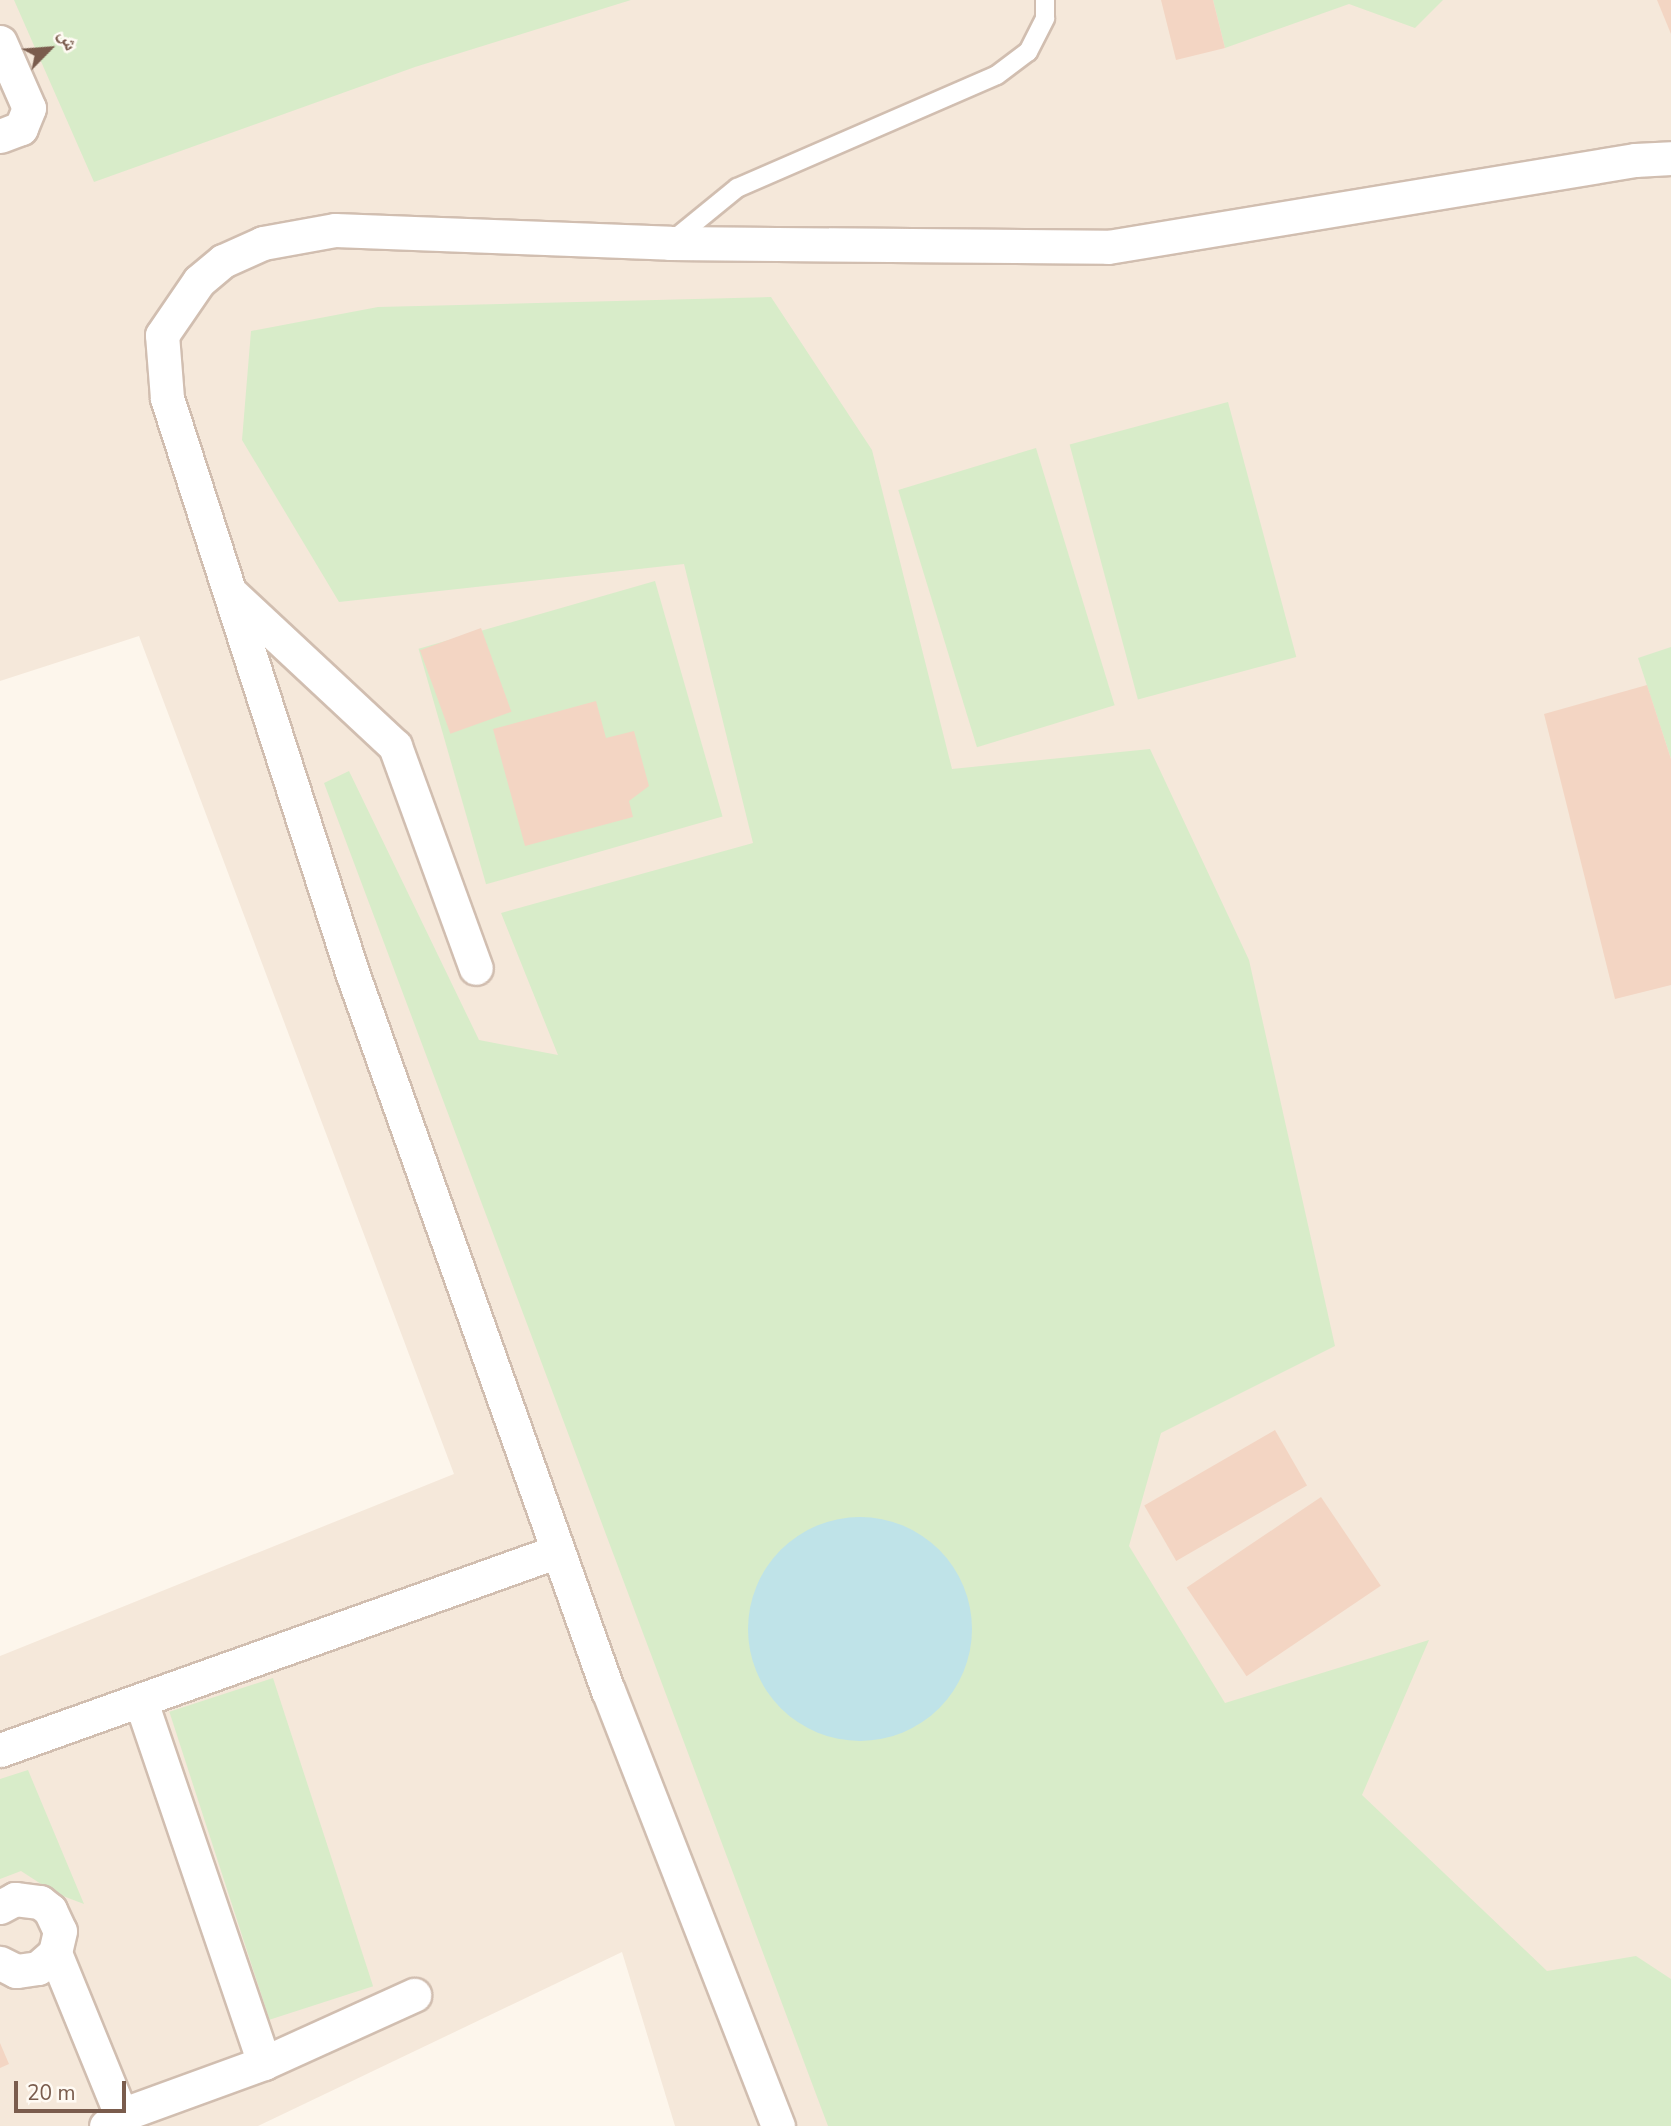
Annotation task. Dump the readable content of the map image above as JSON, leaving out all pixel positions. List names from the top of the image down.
{
  "scale_bar": "20 m",
  "north": "top right"
}
